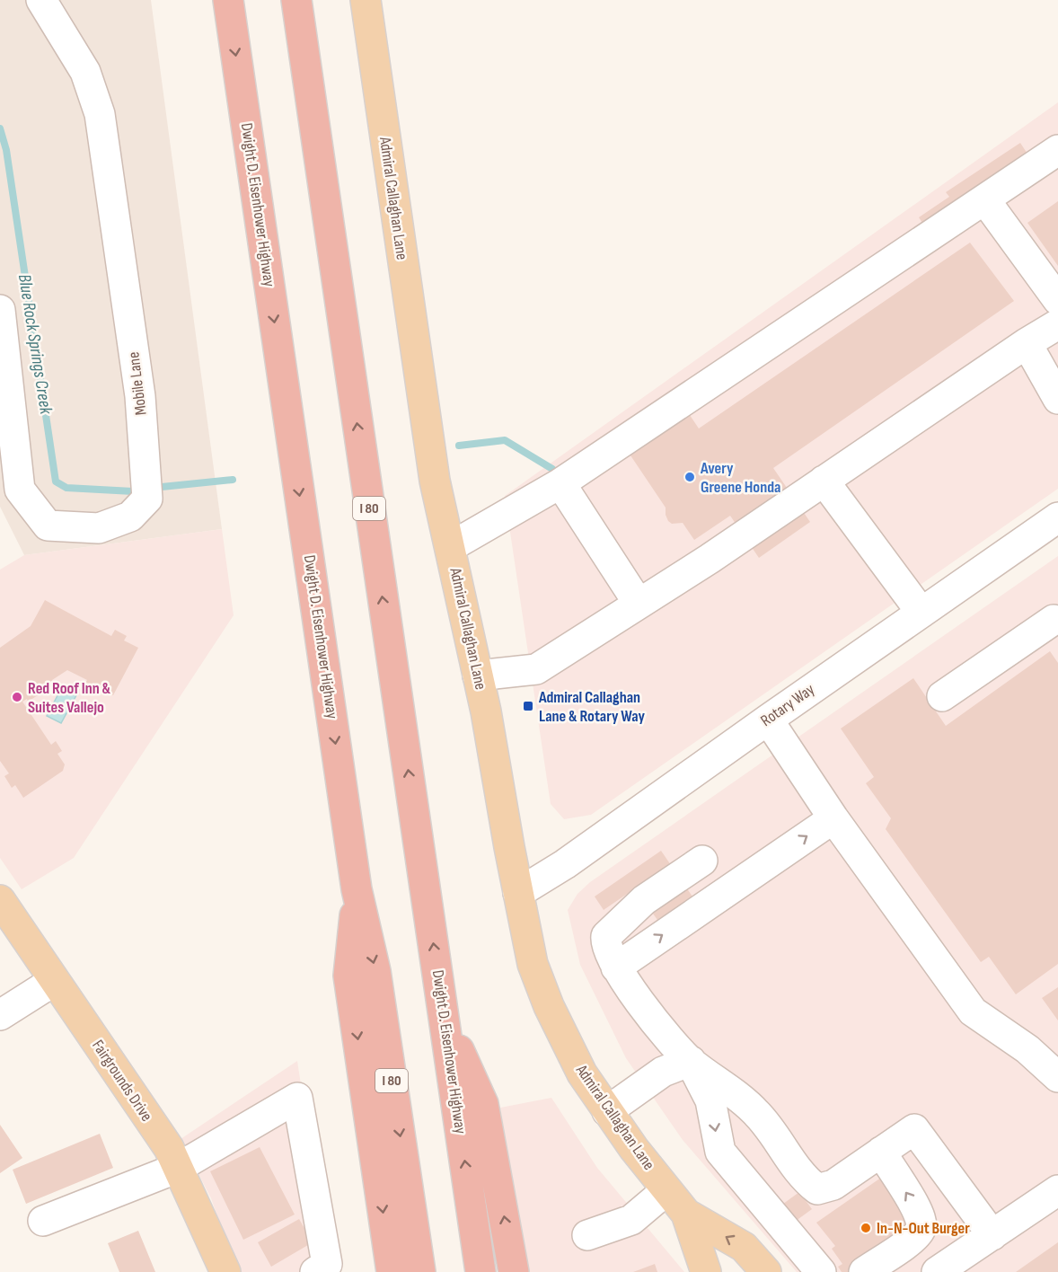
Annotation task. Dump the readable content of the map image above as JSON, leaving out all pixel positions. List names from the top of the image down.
{
  "streets": {
    "highway": ["Dwight D. Eisenhower Highway", "I 80"],
    "main road": ["Admiral Callaghan Lane", "Fairgrounds Drive"],
    "street": ["Mobile Lane", "Rotary Way"]
  },
  "crossings": [
    ["Admiral Callaghan Lane", "Rotary Way"]
  ],
  "water": ["Blue Rock Springs Creek"],
  "places": {
    "other": ["Avery Greene Honda", "Red Roof Inn & Suites Vallejo", "In-N-Out Burger"],
    "transit": ["Admiral Callaghan Lane & Rotary Way"]
  }
}
